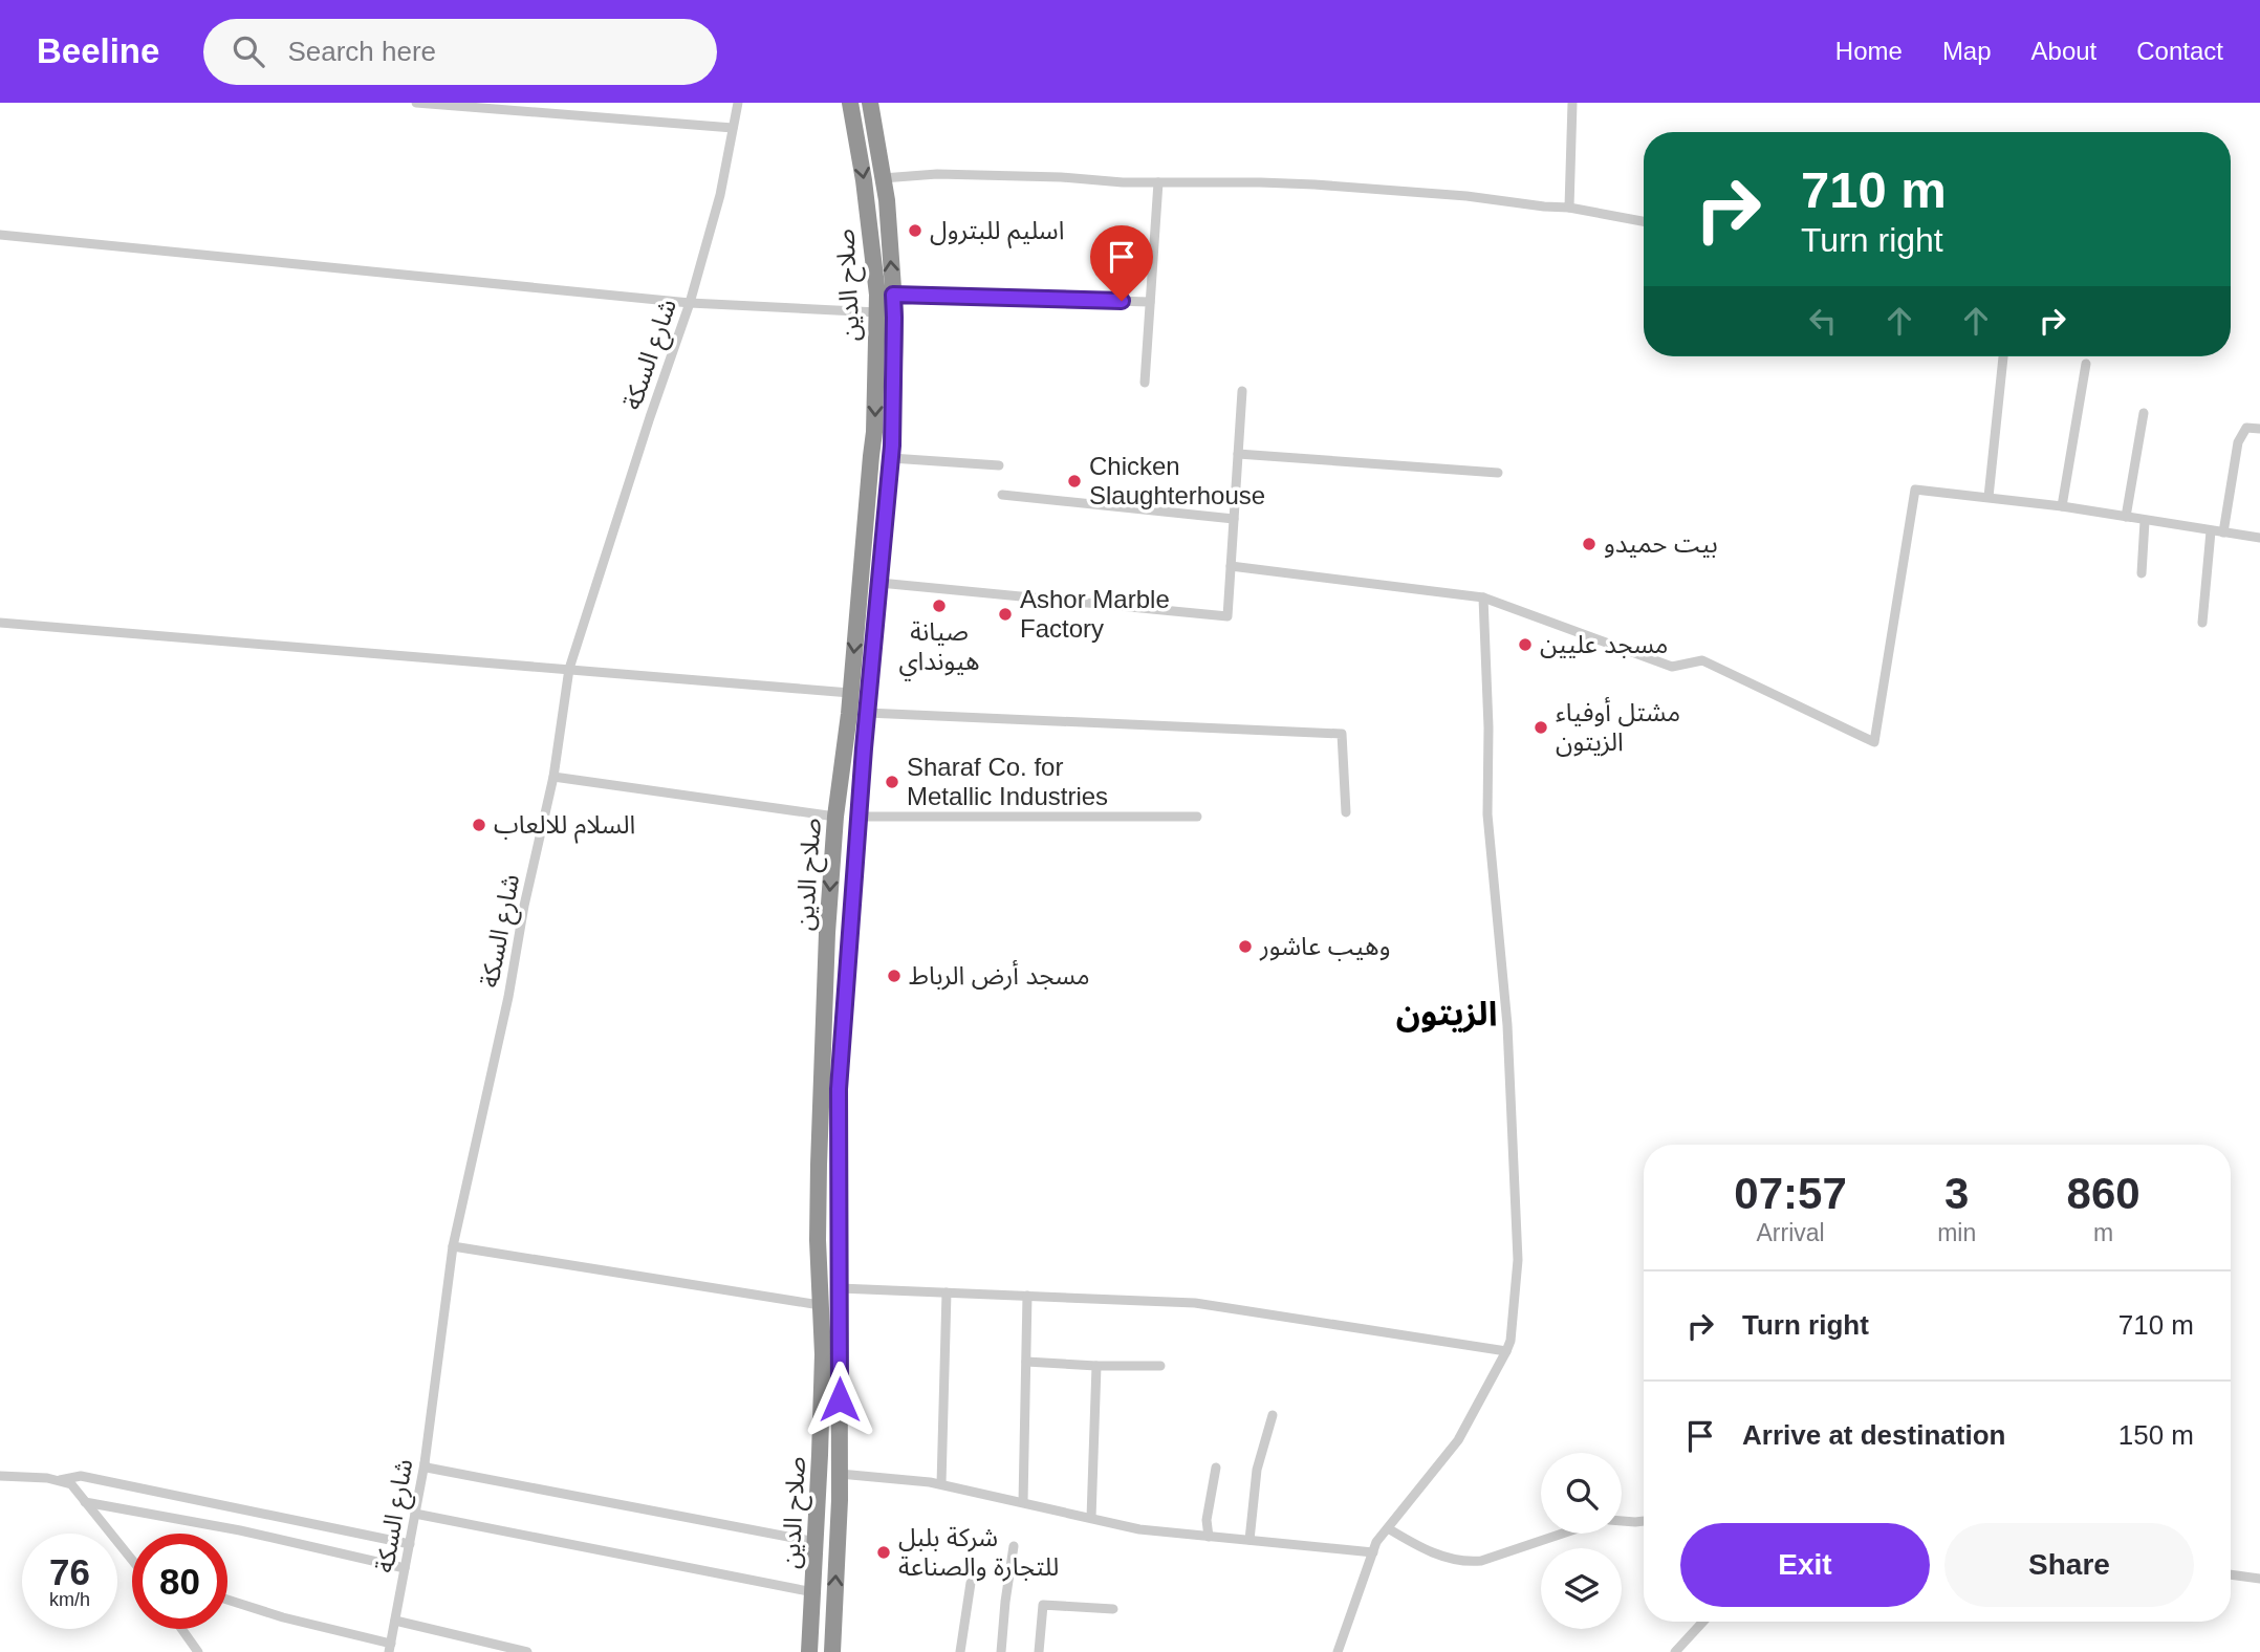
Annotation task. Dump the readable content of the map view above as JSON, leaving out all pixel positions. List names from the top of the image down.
{
  "streets": {
    "highway": ["صلاح الدين"],
    "street": ["شارع السكة"]
  },
  "districts": ["الزيتون"],
  "places": [
    "اسليم للبترول",
    "Chicken Slaughterhouse",
    "بيت حميدو",
    "صيانة هيونداي",
    "Ashor Marble Factory",
    "مسجد عليين",
    "مشتل أوفياء الزيتون",
    "Sharaf Co. for Metallic Industries",
    "السلام للالعاب",
    "وهيب عاشور",
    "مسجد أرض الرباط",
    "شركة بلبل للتجارة والصناعة"
  ],
  "page": {
    "header": "Beeline",
    "search": "Search here",
    "nav": [
      "Home",
      "Map",
      "About",
      "Contact"
    ],
    "turn": ["710 m", "Turn right"],
    "eta": [
      "07:57",
      "Arrival",
      "3",
      "min",
      "860",
      "m"
    ],
    "list": [
      {
        "name": "Turn right",
        "value": "710 m"
      },
      {
        "name": "Arrive at destination",
        "value": "150 m"
      }
    ],
    "buttons": ["Exit", "Share"],
    "speed": "76 km/h",
    "limit": "80"
  }
}
